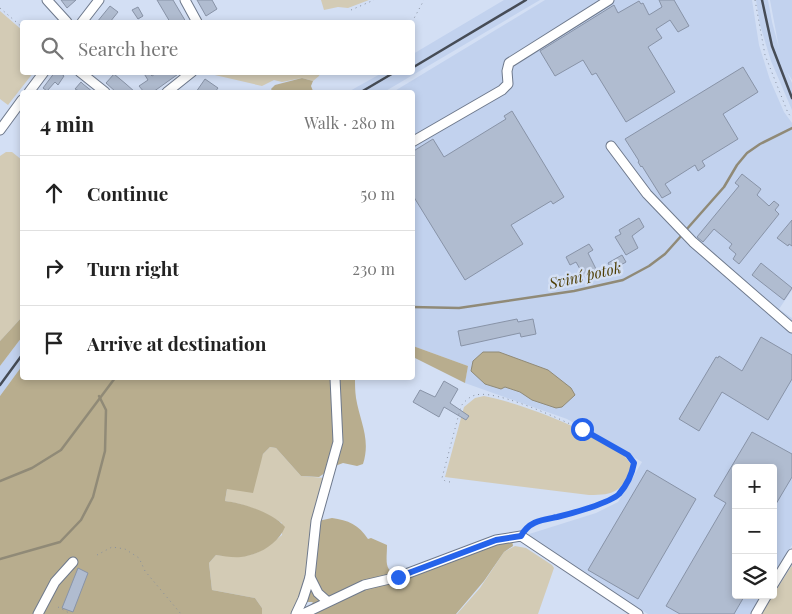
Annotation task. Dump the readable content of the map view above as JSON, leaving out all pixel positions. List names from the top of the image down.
{
  "water": ["Sviní potok"],
  "page": {
    "search": "Search here",
    "heading": ["4 min", "Walk · 280 m"],
    "list": [
      ["Continue", "50 m"],
      ["Turn right", "230 m"],
      "Arrive at destination"
    ],
    "map_buttons": ["+", "−"]
  }
}
